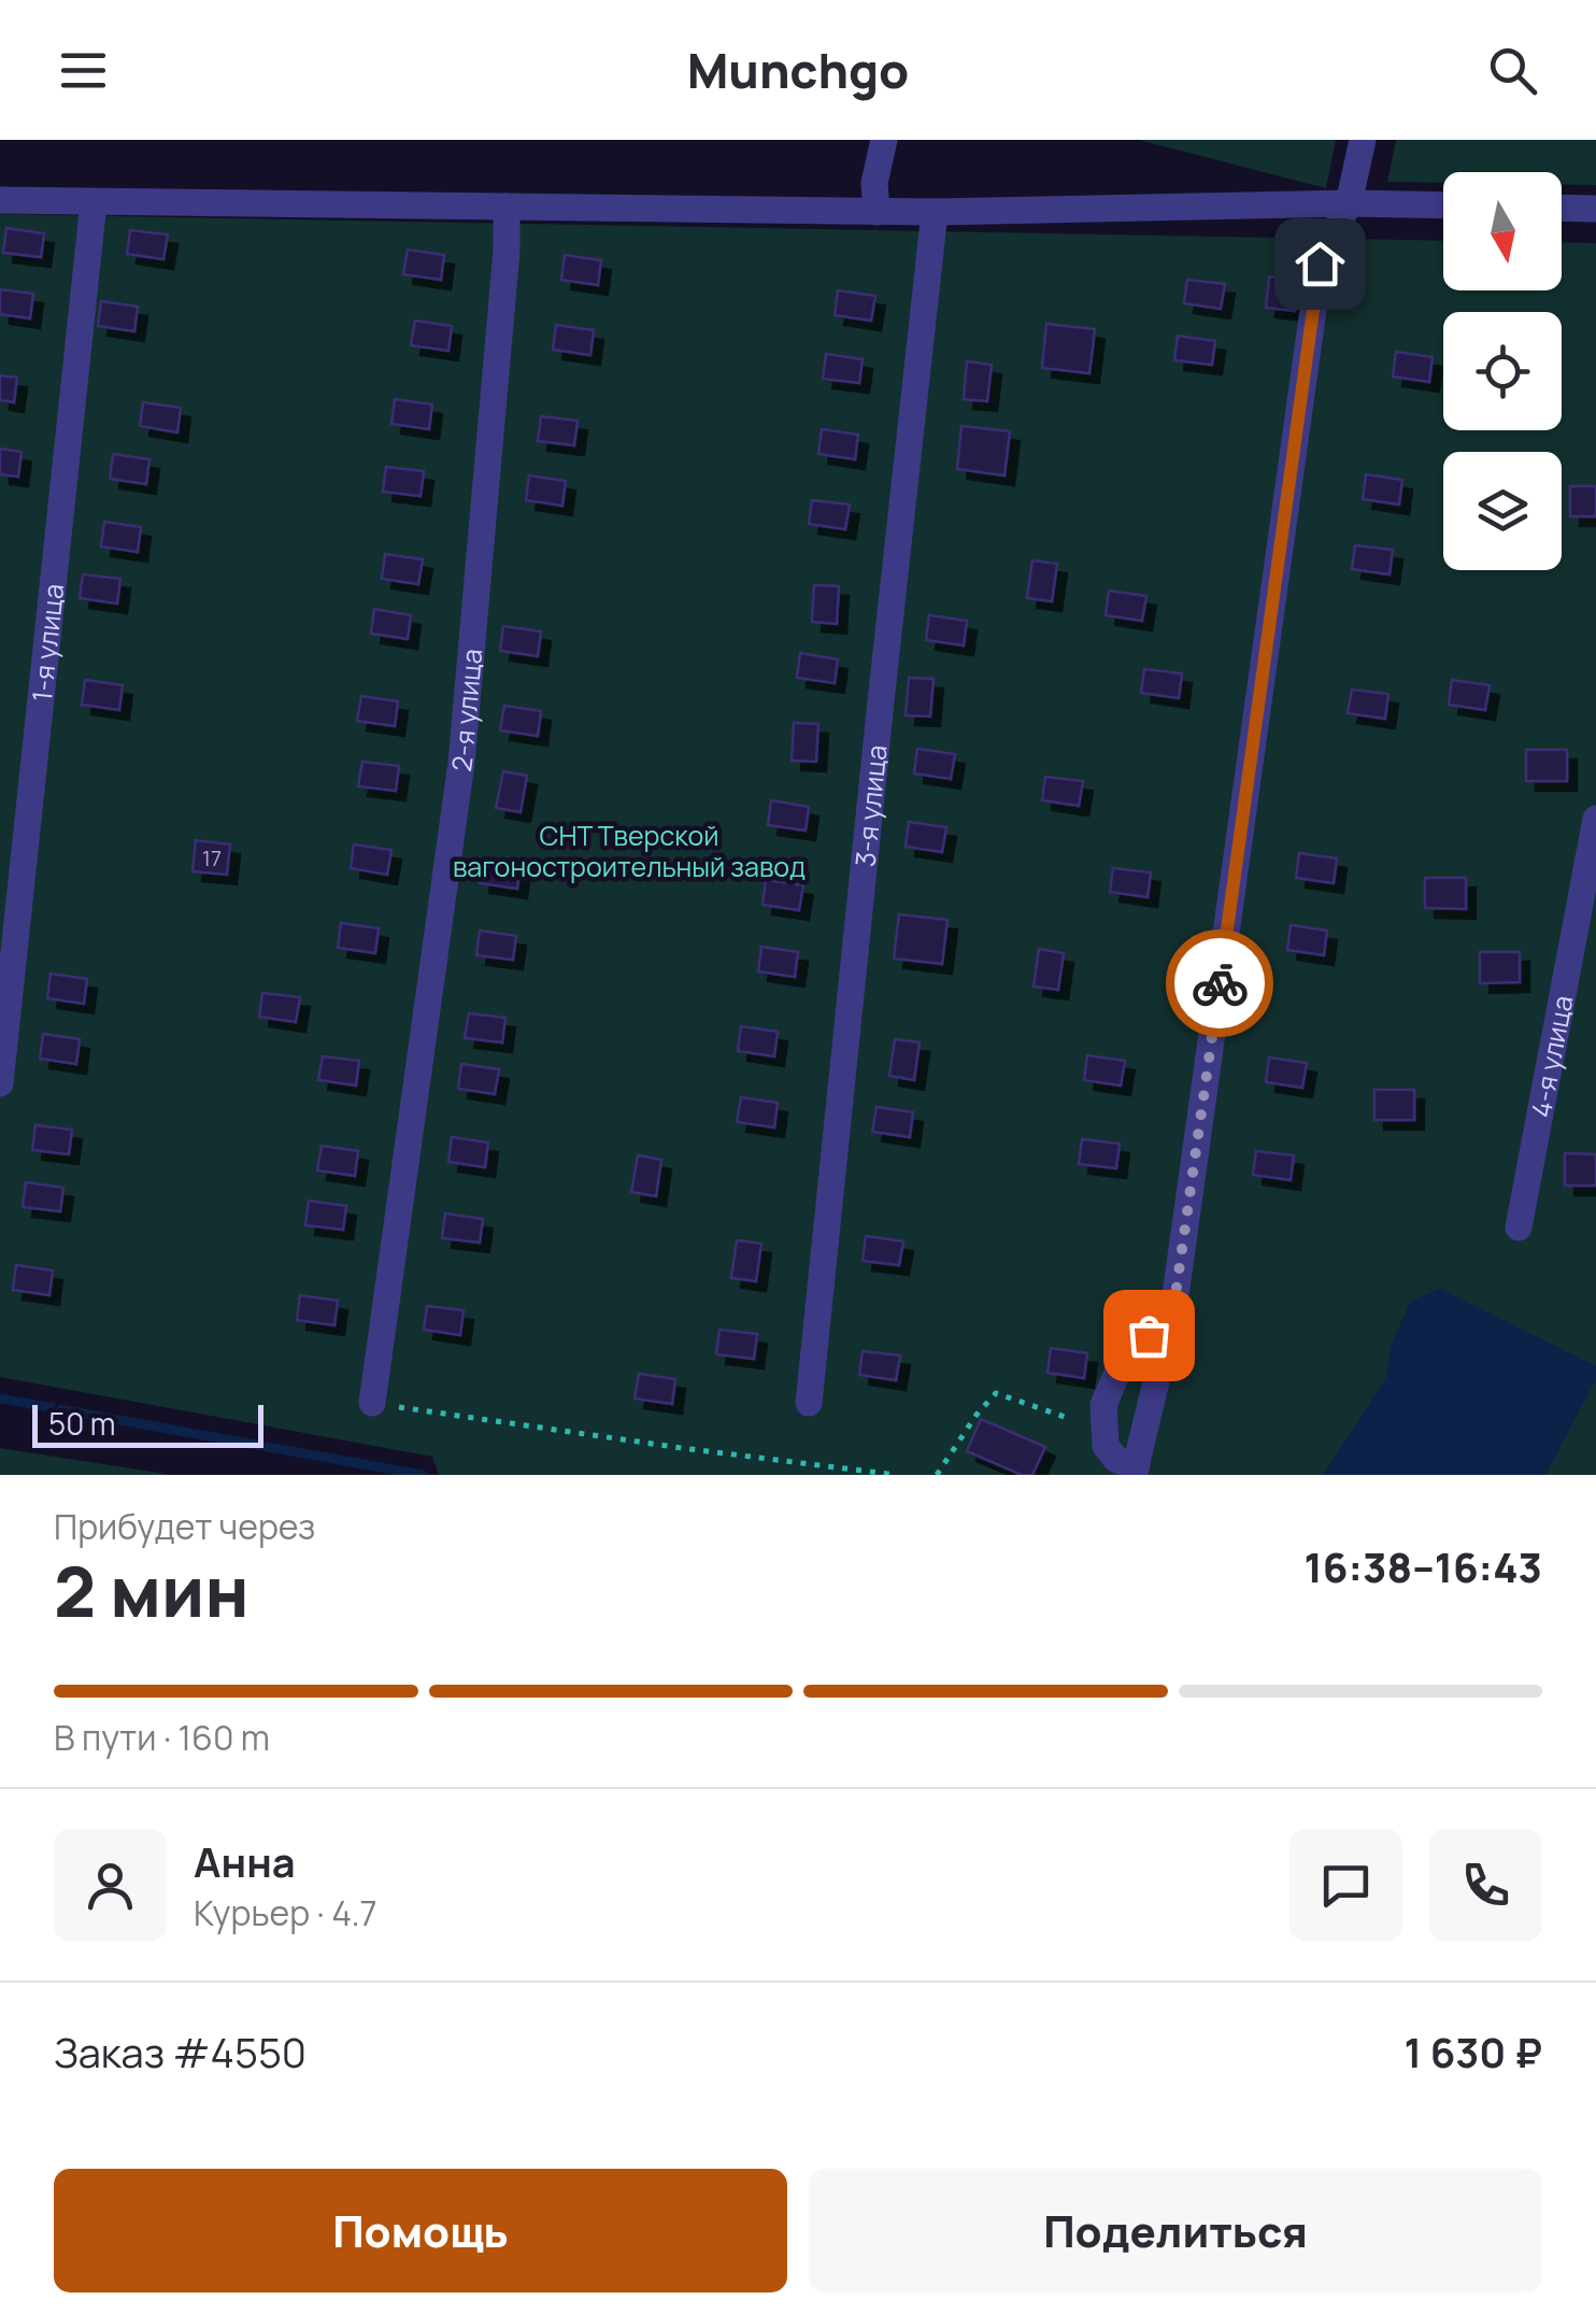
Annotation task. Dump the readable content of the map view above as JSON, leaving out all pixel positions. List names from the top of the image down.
{
  "streets": {
    "street": [
      "1-я улица",
      "2-я улица",
      "3-я улица",
      "4-я улица"
    ]
  },
  "parks": ["СНТ Тверской вагоностроительный завод"],
  "house_numbers": ["17"],
  "scale_bar": "50 m",
  "north": "bottom",
  "page": {
    "header": "Munchgo",
    "scale": "50 m",
    "heading": ["2 мин", "Прибудет через", "16:38–16:43"],
    "panel": [
      "Анна",
      "Курьер · 4.7",
      "Заказ #4550",
      "1 630 ₽"
    ],
    "bar": "В пути · 160 m",
    "buttons": ["Помощь", "Поделиться"]
  }
}
